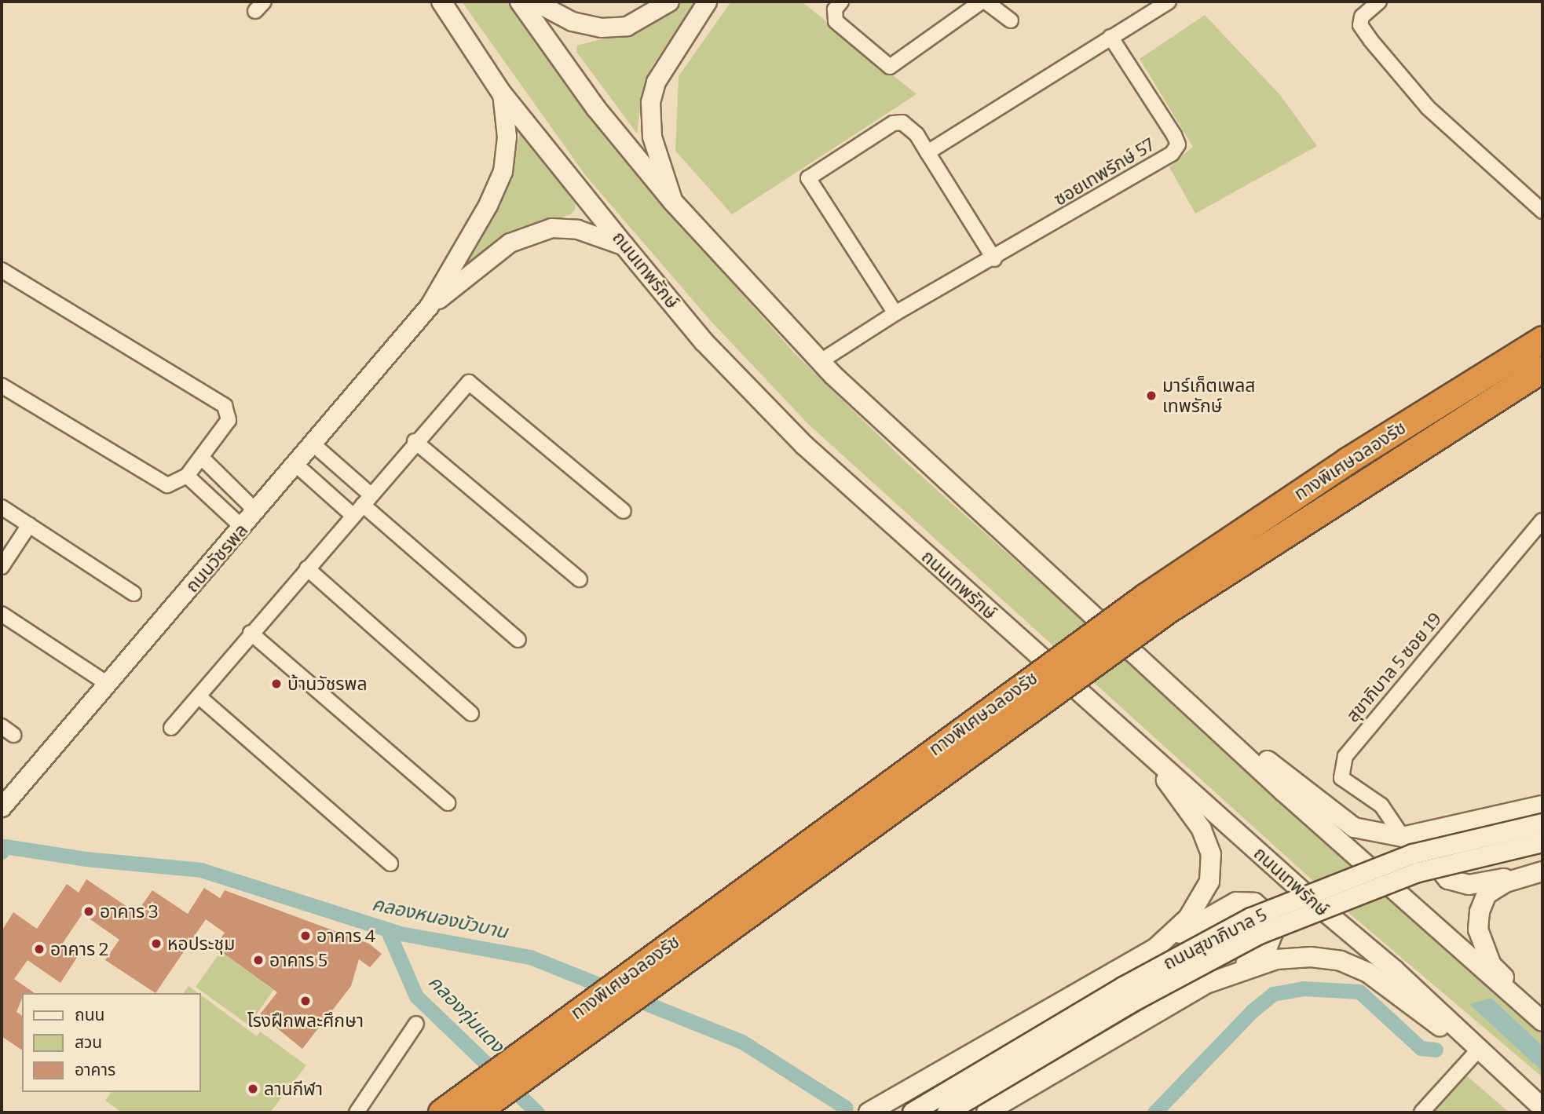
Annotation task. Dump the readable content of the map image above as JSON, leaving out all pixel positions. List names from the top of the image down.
{
  "streets": {
    "highway": ["ทางพิเศษฉลองรัช"],
    "main road": ["ถนนเทพรักษ์", "ถนนสุขาภิบาล 5"],
    "street": ["ซอยเทพรักษ์ 57", "ถนนวัชรพล", "สุขาภิบาล 5 ซอย 19"]
  },
  "crossings": [
    ["ถนนเทพรักษ์", "ถนนวัชรพล"],
    ["ถนนเทพรักษ์", "ถนนสุขาภิบาล 5"]
  ],
  "water": ["คลองหนองบัวบาน", "คลองกุ่มแดง"],
  "places": [
    "มาร์เก็ตเพลส เทพรักษ์",
    "บ้านวัชรพล",
    "อาคาร 3",
    "อาคาร 4",
    "หอประชุม",
    "อาคาร 2",
    "อาคาร 5",
    "โรงฝึกพละศึกษา",
    "ลานกีฬา"
  ],
  "legend": ["ถนน", "สวน", "อาคาร"]
}
